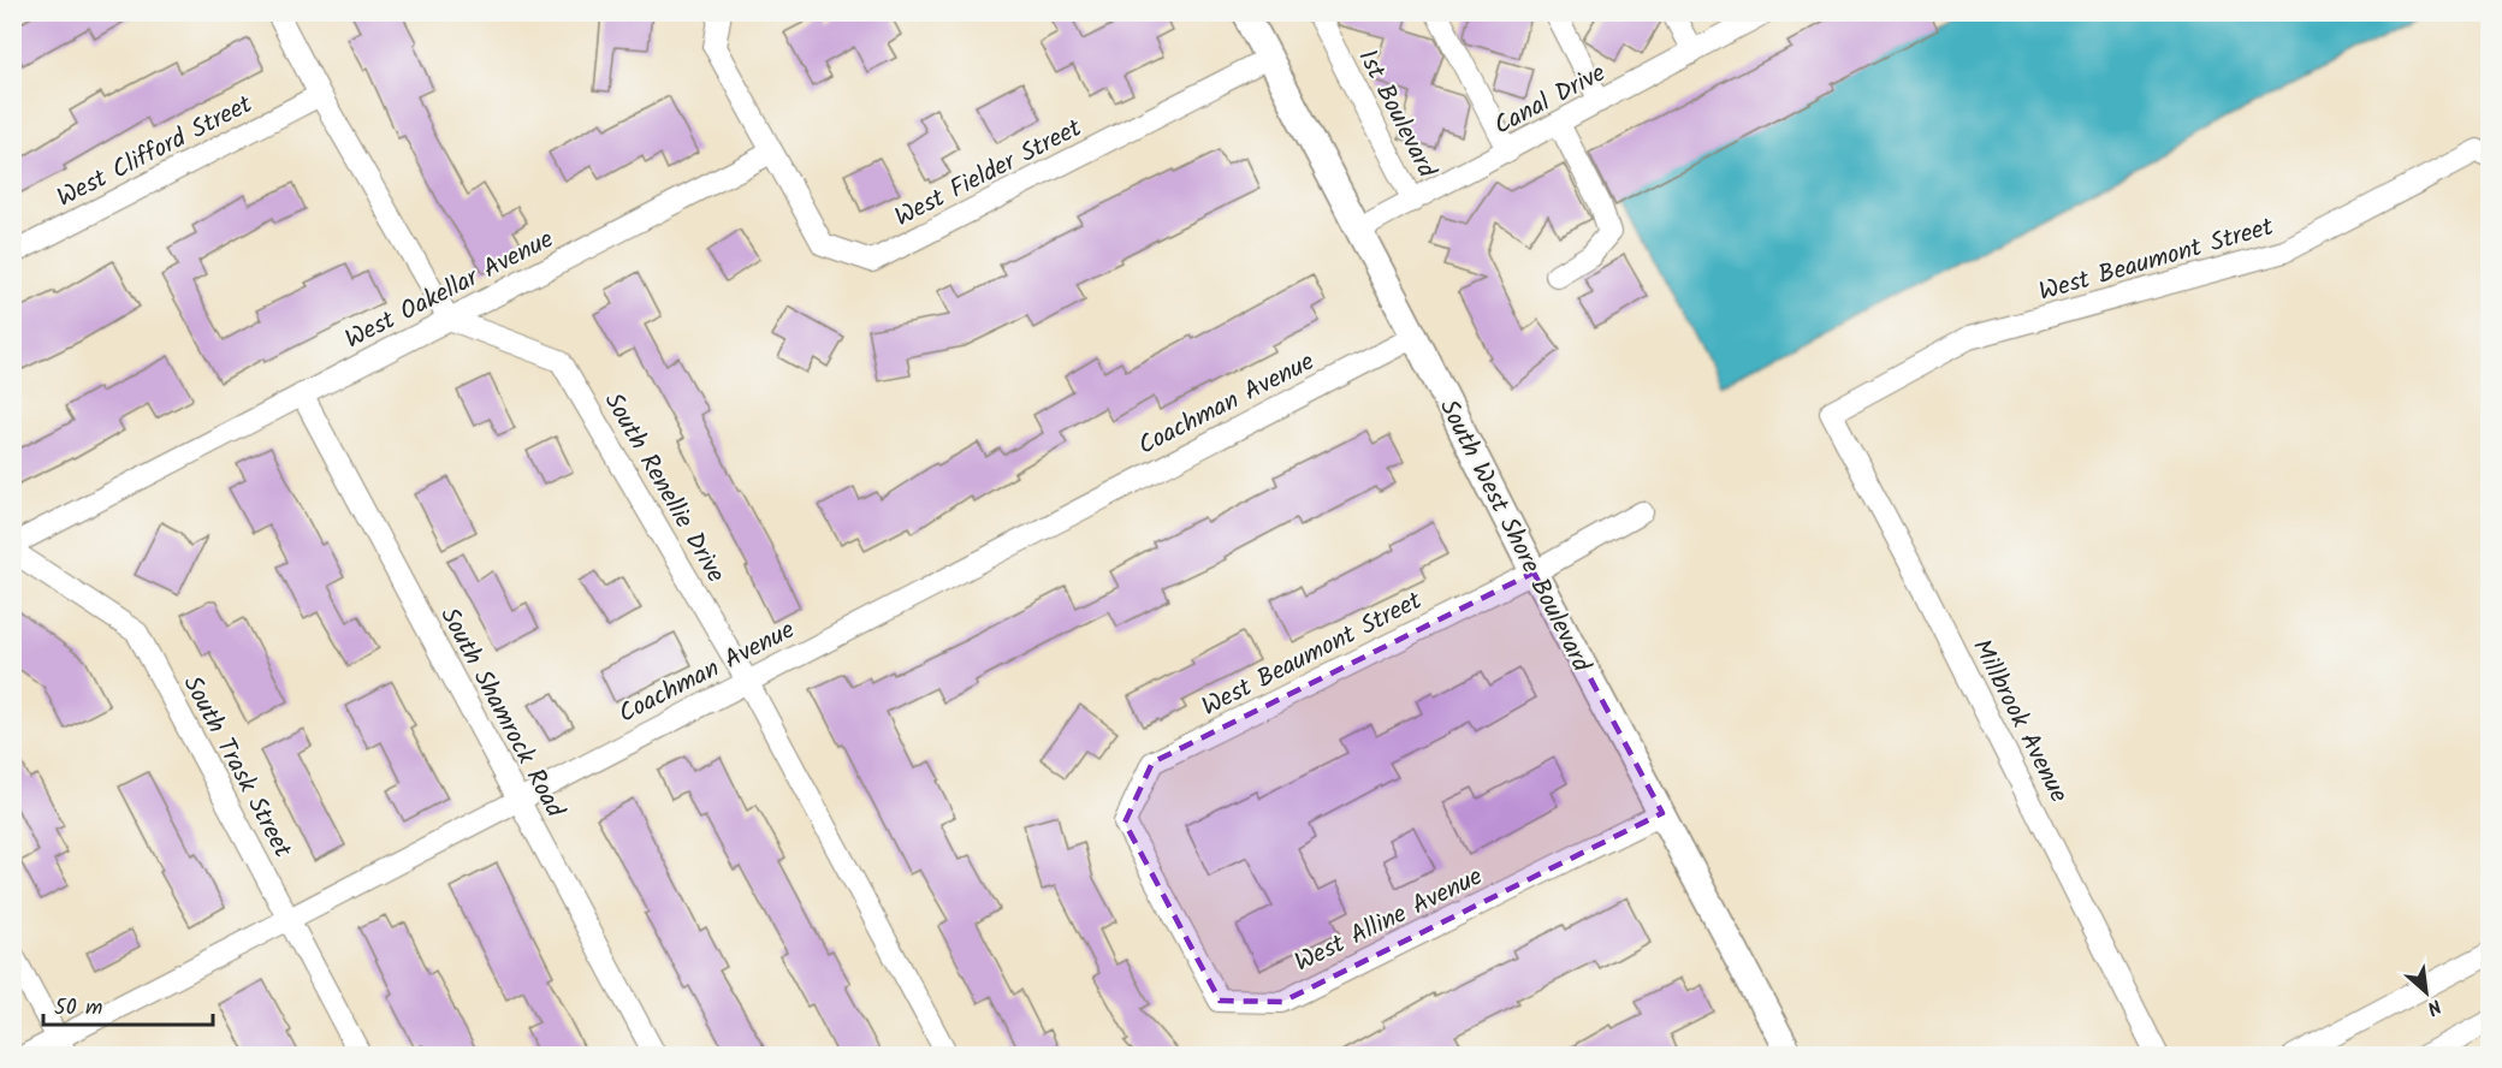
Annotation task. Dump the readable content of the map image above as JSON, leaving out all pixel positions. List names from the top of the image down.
{
  "streets": {
    "street": [
      "Canal Drive",
      "1st Boulevard",
      "West Clifford Street",
      "West Fielder Street",
      "West Beaumont Street",
      "West Oakellar Avenue",
      "Coachman Avenue",
      "South Renellie Drive",
      "South West Shore Boulevard",
      "South Shamrock Road",
      "Millbrook Avenue",
      "South Trask Street",
      "West Alline Avenue"
    ]
  },
  "crossings": [
    ["Canal Drive", "1st Boulevard"],
    ["Canal Drive", "South West Shore Boulevard"],
    ["West Fielder Street", "West Oakellar Avenue"],
    ["West Fielder Street", "South West Shore Boulevard"],
    ["West Beaumont Street", "South West Shore Boulevard"],
    ["West Beaumont Street", "Millbrook Avenue"],
    ["West Beaumont Street", "West Alline Avenue"],
    ["West Oakellar Avenue", "South Renellie Drive"],
    ["West Oakellar Avenue", "South Shamrock Road"],
    ["Coachman Avenue", "South Renellie Drive"],
    ["Coachman Avenue", "South West Shore Boulevard"],
    ["Coachman Avenue", "South Shamrock Road"],
    ["Coachman Avenue", "South Trask Street"],
    ["South West Shore Boulevard", "West Alline Avenue"]
  ],
  "scale_bar": "50 m",
  "north": "bottom right"
}
